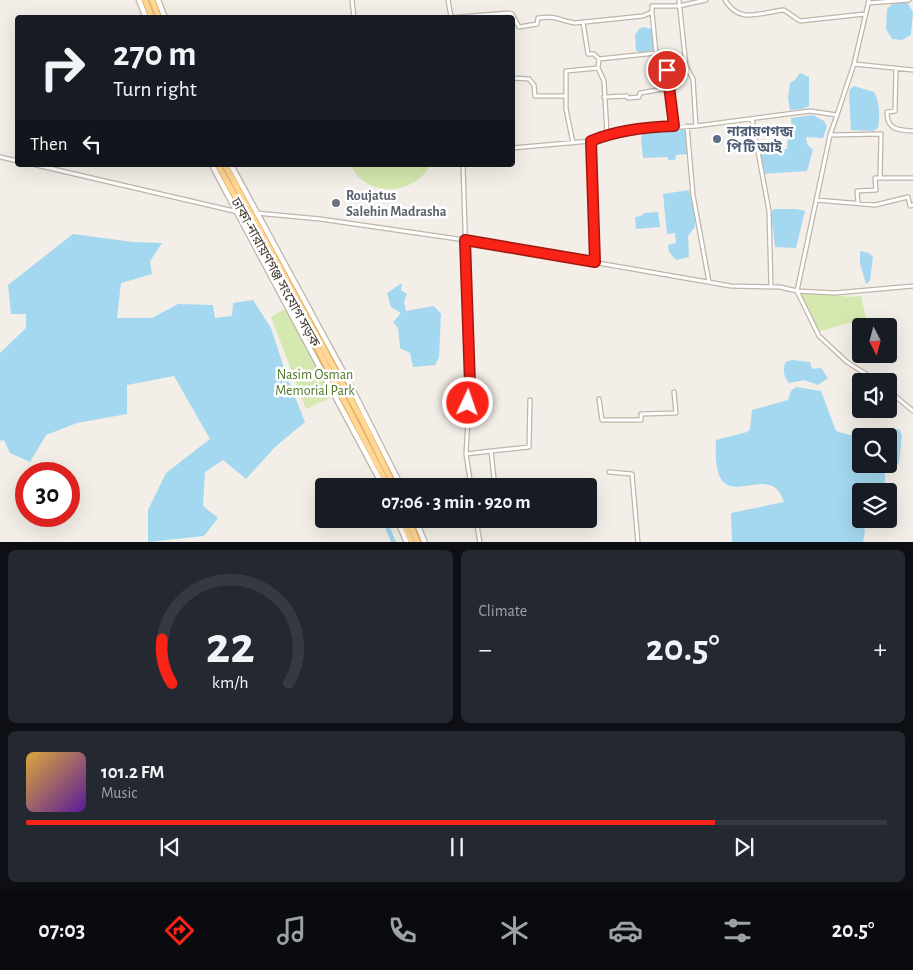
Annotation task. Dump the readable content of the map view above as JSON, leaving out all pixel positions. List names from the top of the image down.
{
  "streets": {
    "main road": ["ঢাকা-নারায়ণগঞ্জ সংযোগ সড়ক"]
  },
  "parks": ["Nasim Osman Memorial Park"],
  "places": ["নারায়ণগন্জ পি টি আই", "Roujatus Salehin Madrasha"],
  "north": "bottom",
  "page": {
    "turn": ["270 m", "Turn right"],
    "then": "Then",
    "limit": "30",
    "trip": "07:06 · 3 min · 920 m",
    "tile": "Climate",
    "heat": ["−", "20.5°", "+"],
    "song": ["101.2 FM", "Music"],
    "tabs": ["07:03", "20.5°"],
    "gauge": ["22", "km/h"]
  }
}
